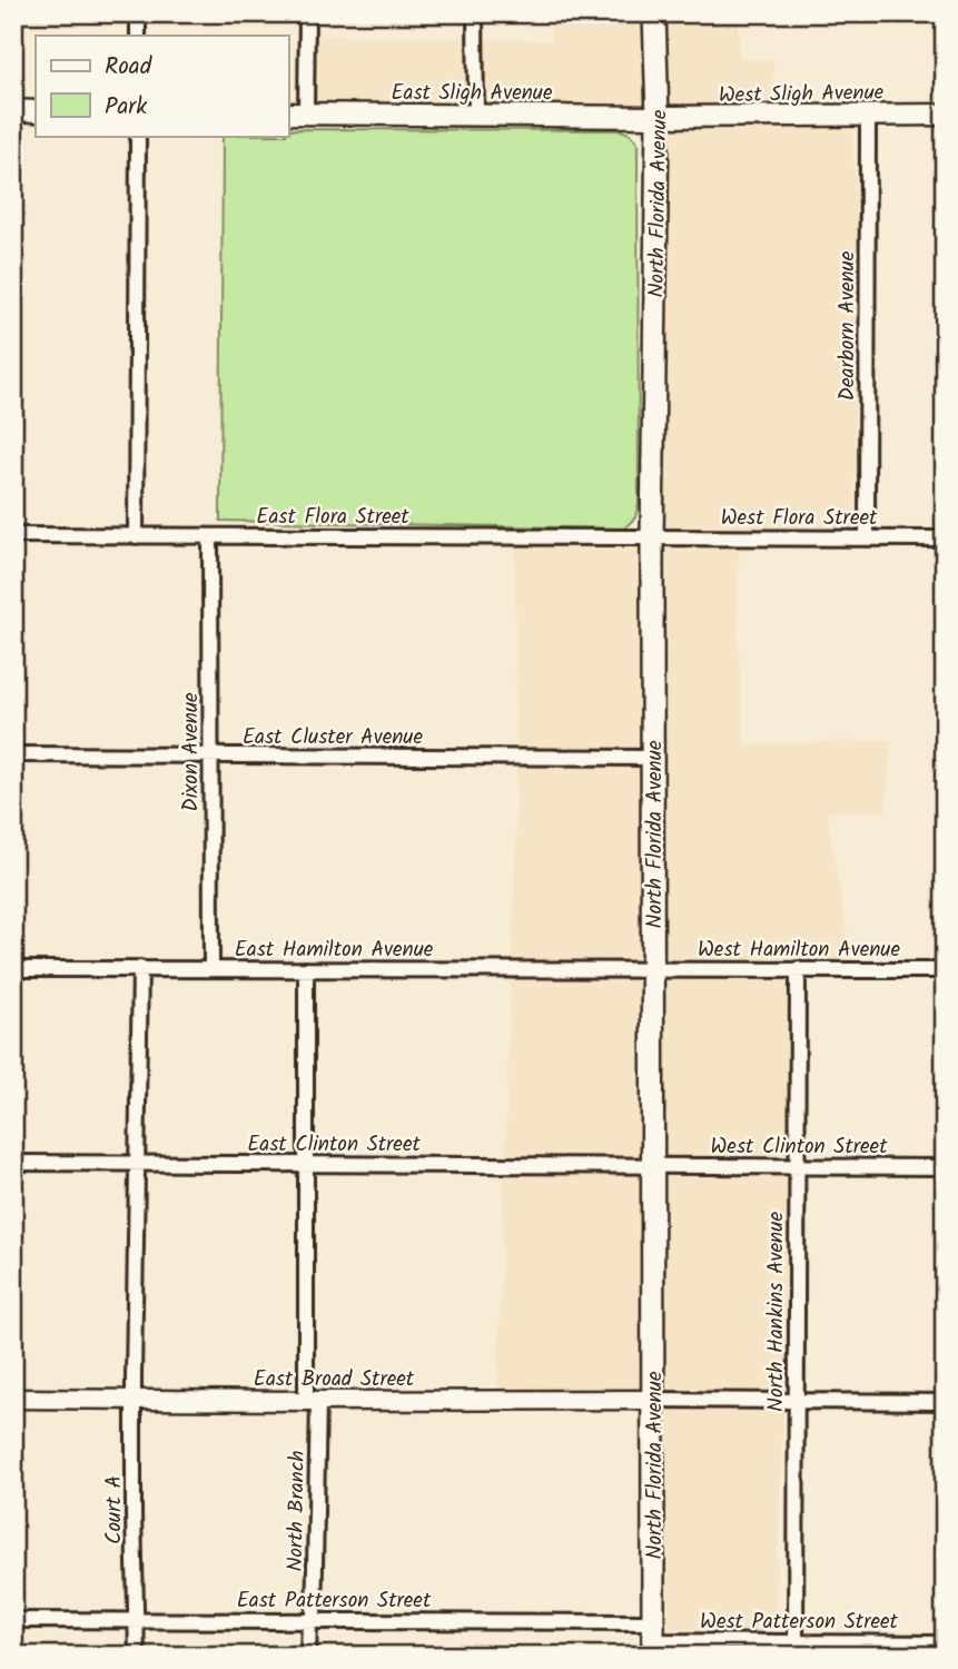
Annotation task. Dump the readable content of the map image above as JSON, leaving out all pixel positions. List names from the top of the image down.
{
  "streets": {
    "main road": ["East Sligh Avenue", "West Sligh Avenue", "North Florida Avenue"],
    "street": [
      "Dearborn Avenue",
      "East Flora Street",
      "West Flora Street",
      "East Cluster Avenue",
      "Dixon Avenue",
      "East Hamilton Avenue",
      "West Hamilton Avenue",
      "East Clinton Street",
      "West Clinton Street",
      "North Hankins Avenue",
      "East Broad Street",
      "Court A",
      "North Branch",
      "East Patterson Street",
      "West Patterson Street"
    ]
  },
  "crossings": [
    ["East Sligh Avenue", "West Sligh Avenue"],
    ["East Sligh Avenue", "North Florida Avenue"],
    ["West Sligh Avenue", "North Florida Avenue"],
    ["West Sligh Avenue", "Dearborn Avenue"],
    ["North Florida Avenue", "East Flora Street"],
    ["North Florida Avenue", "West Flora Street"],
    ["North Florida Avenue", "East Cluster Avenue"],
    ["North Florida Avenue", "East Hamilton Avenue"],
    ["North Florida Avenue", "West Hamilton Avenue"],
    ["North Florida Avenue", "East Clinton Street"],
    ["North Florida Avenue", "West Clinton Street"],
    ["North Florida Avenue", "East Broad Street"],
    ["North Florida Avenue", "East Patterson Street"],
    ["North Florida Avenue", "West Patterson Street"],
    ["Dearborn Avenue", "West Flora Street"],
    ["East Flora Street", "West Flora Street"],
    ["East Flora Street", "Dixon Avenue"],
    ["East Cluster Avenue", "Dixon Avenue"],
    ["Dixon Avenue", "East Hamilton Avenue"],
    ["East Hamilton Avenue", "West Hamilton Avenue"],
    ["East Hamilton Avenue", "North Branch"],
    ["West Hamilton Avenue", "North Hankins Avenue"],
    ["East Clinton Street", "West Clinton Street"],
    ["East Clinton Street", "North Branch"],
    ["West Clinton Street", "North Hankins Avenue"],
    ["North Hankins Avenue", "West Patterson Street"],
    ["East Broad Street", "Court A"],
    ["East Broad Street", "North Branch"],
    ["Court A", "East Patterson Street"],
    ["North Branch", "East Patterson Street"],
    ["East Patterson Street", "West Patterson Street"]
  ],
  "legend": ["Road", "Park"]
}
